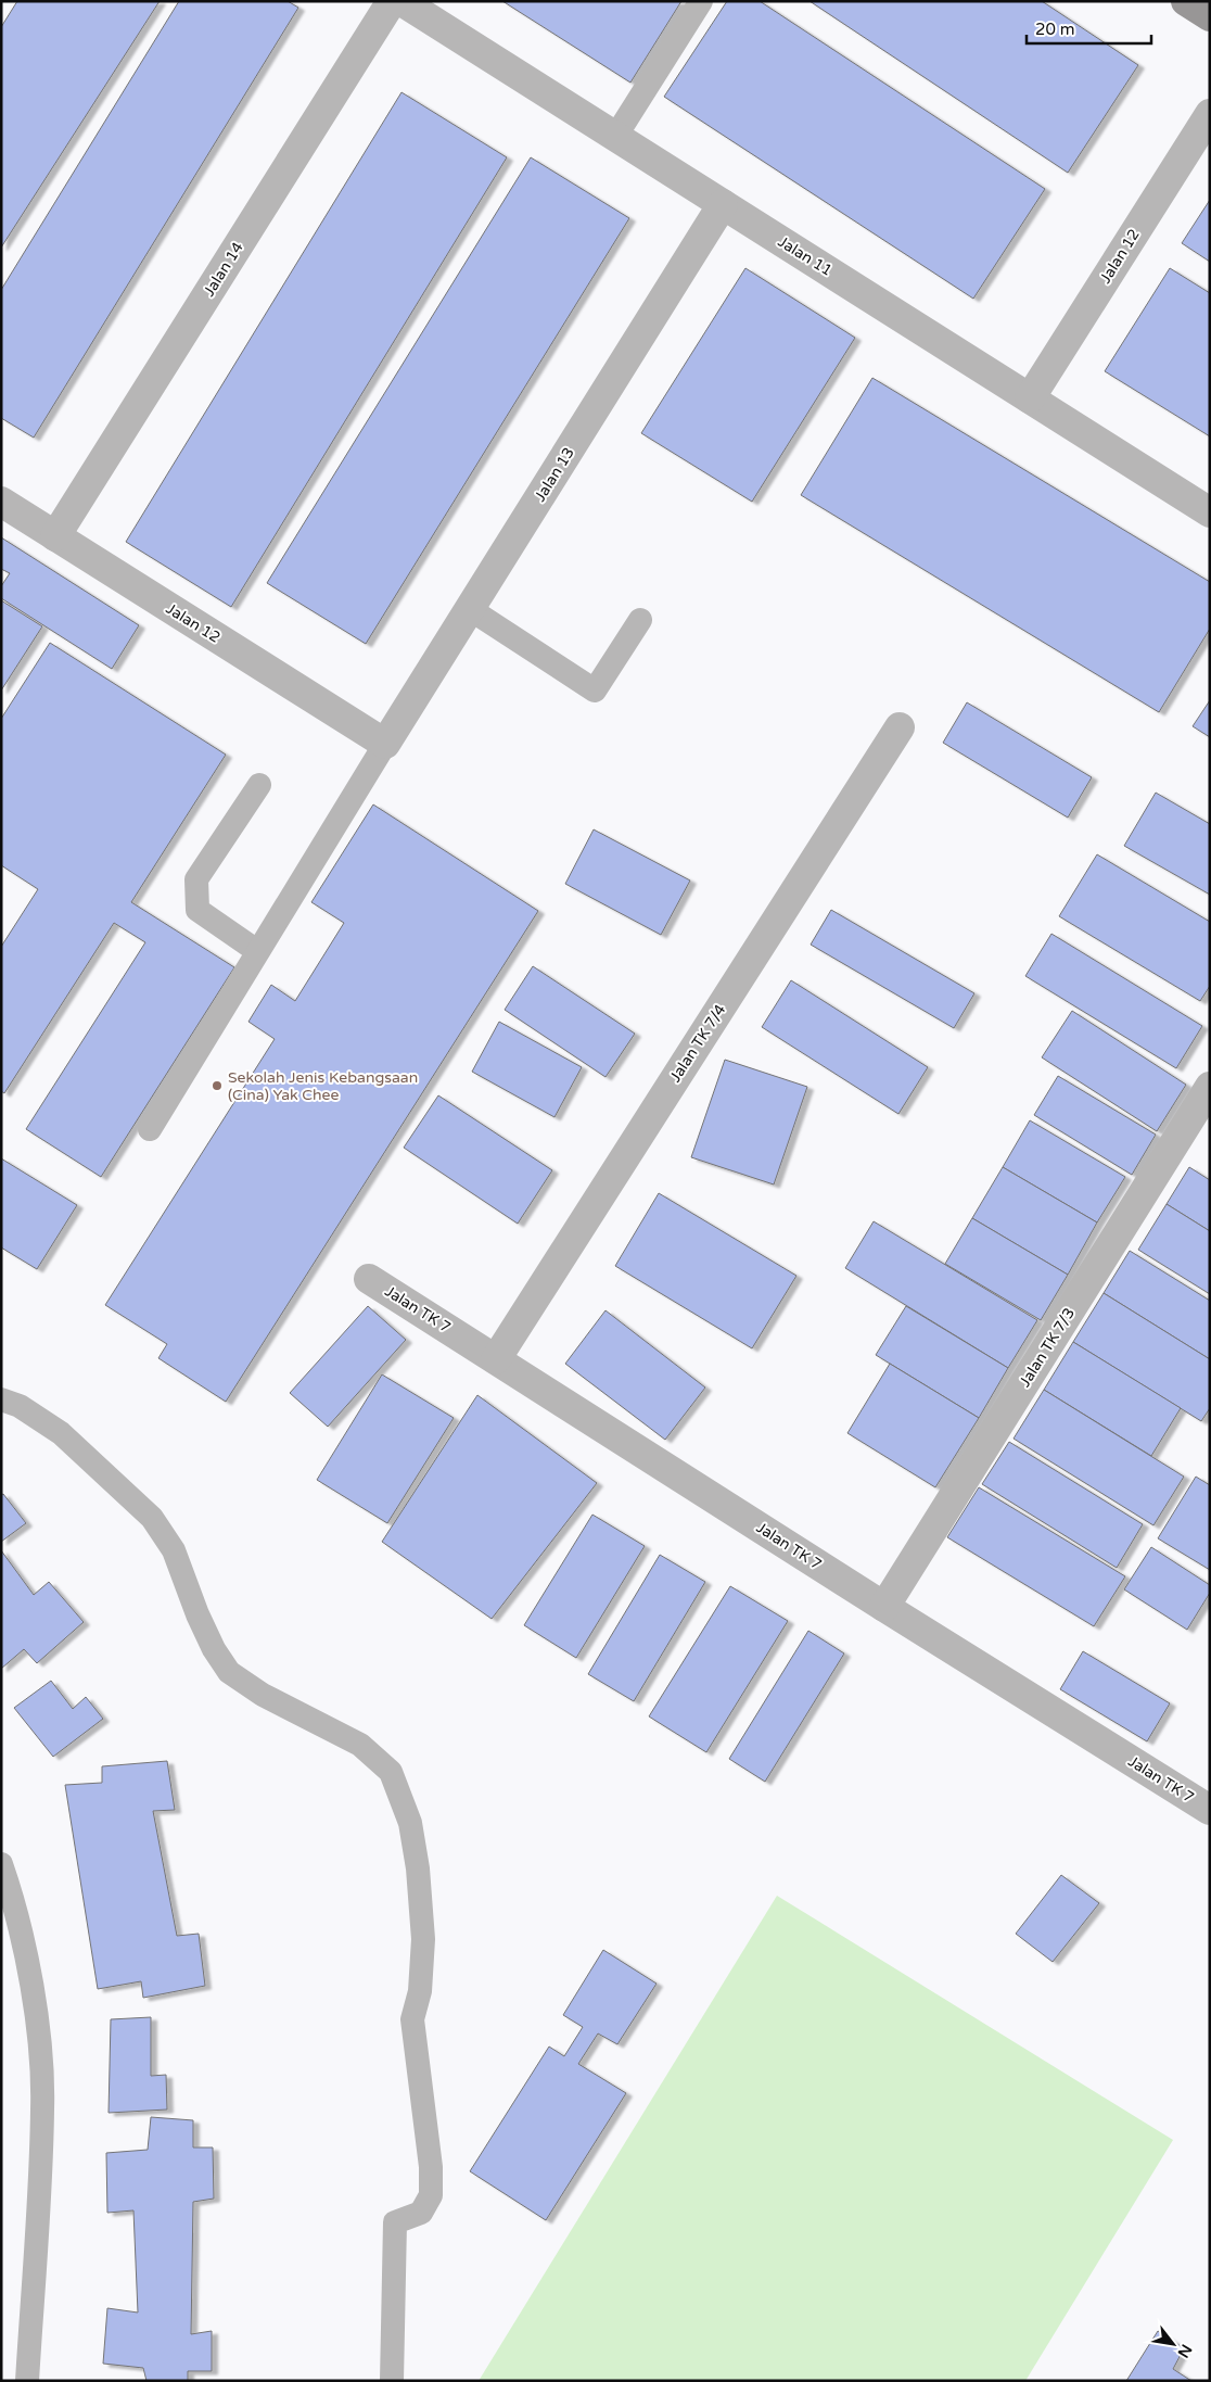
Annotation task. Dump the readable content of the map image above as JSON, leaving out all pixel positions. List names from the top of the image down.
{
  "streets": {
    "street": [
      "Jalan 11",
      "Jalan 12",
      "Jalan 14",
      "Jalan 13",
      "Jalan TK 7/4",
      "Jalan TK 7",
      "Jalan TK 7/3"
    ]
  },
  "crossings": [
    ["Jalan 11", "Jalan 12"],
    ["Jalan 11", "Jalan 13"],
    ["Jalan 12", "Jalan 14"],
    ["Jalan 12", "Jalan 13"],
    ["Jalan TK 7/4", "Jalan TK 7"],
    ["Jalan TK 7", "Jalan TK 7/3"]
  ],
  "places": ["Sekolah Jenis Kebangsaan (Cina) Yak Chee"],
  "scale_bar": "20 m",
  "north": "bottom right"
}
